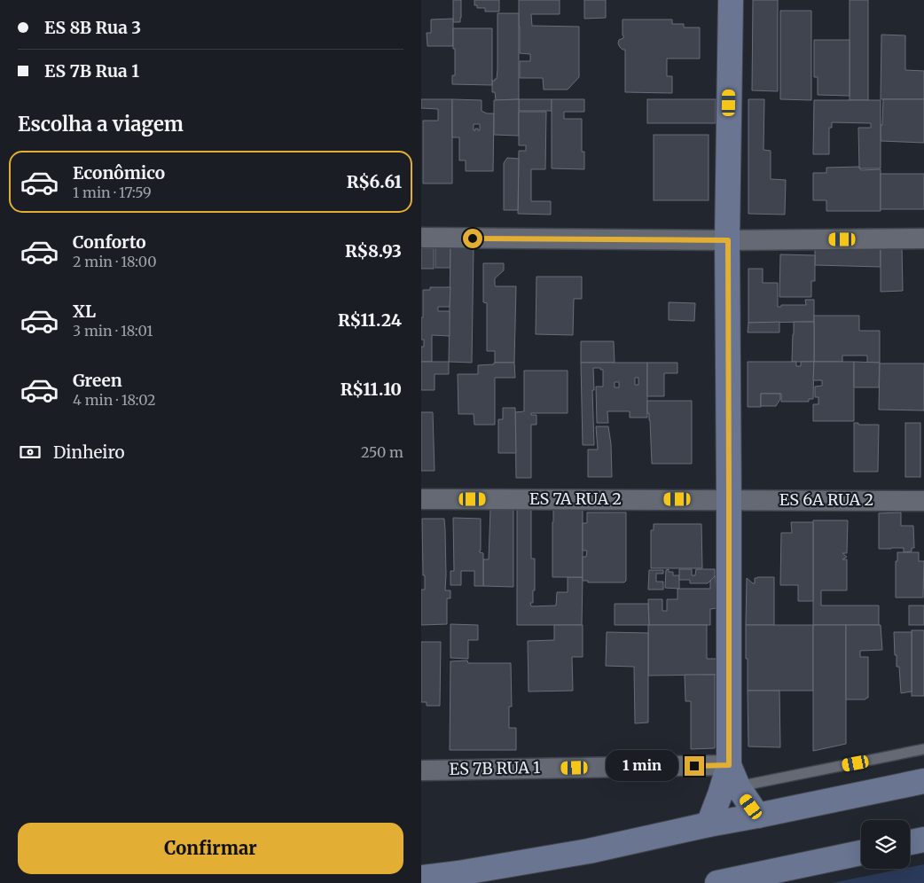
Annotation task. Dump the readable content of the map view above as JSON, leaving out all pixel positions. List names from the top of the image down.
{
  "streets": {
    "street": ["ES 7A RUA 2", "ES 6A RUA 2", "ES 7B RUA 1"]
  },
  "crossings": [
    ["ES 7A RUA 2", "ES 6A RUA 2"]
  ],
  "page": {
    "banner": ["ES 8B Rua 3", "ES 7B Rua 1"],
    "heading": "Escolha a viagem",
    "list": [
      {
        "name": "Econômico",
        "note": "1 min · 17:59",
        "value": "R$6.61"
      },
      {
        "name": "Conforto",
        "note": "2 min · 18:00",
        "value": "R$8.93"
      },
      {
        "name": "XL",
        "note": "3 min · 18:01",
        "value": "R$11.24"
      },
      {
        "name": "Green",
        "note": "4 min · 18:02",
        "value": "R$11.10"
      }
    ],
    "pay": ["Dinheiro", "250 m"],
    "bubble": "1 min",
    "buttons": "Confirmar"
  }
}
